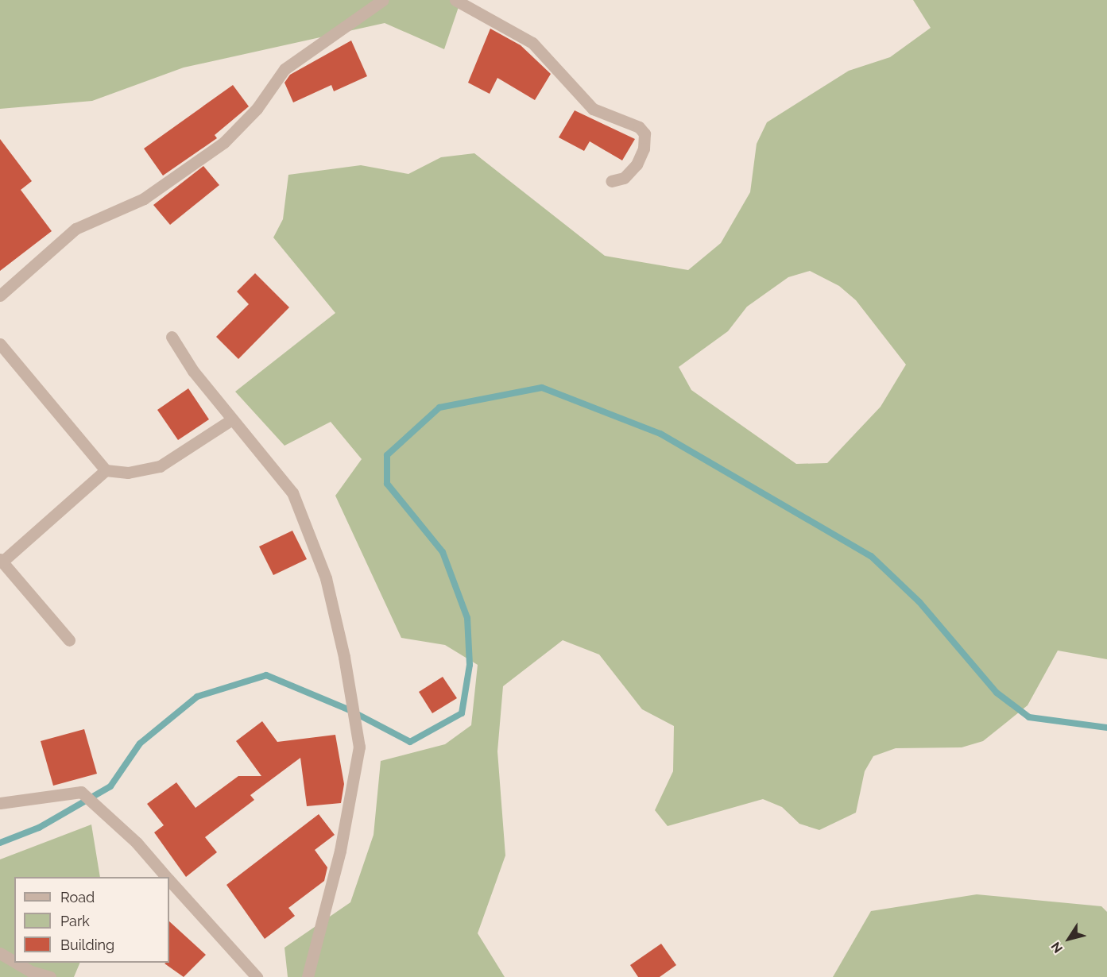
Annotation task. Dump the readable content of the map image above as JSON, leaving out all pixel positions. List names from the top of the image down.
{
  "legend": ["Road", "Park", "Building"],
  "north": "bottom left"
}
